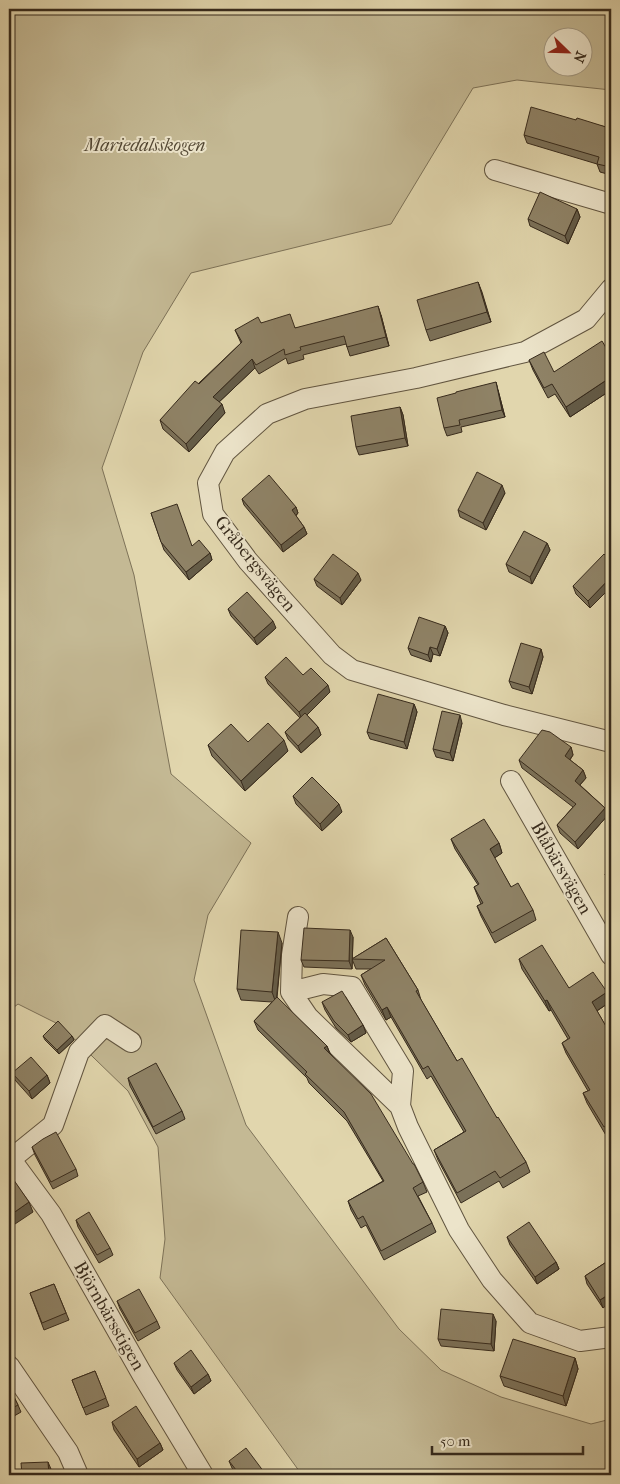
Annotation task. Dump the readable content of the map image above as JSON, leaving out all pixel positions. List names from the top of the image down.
{
  "streets": {
    "street": ["Gråbergsvägen", "Blåbärsvägen", "Björnbärsstigen"]
  },
  "parks": ["Mariedalsskogen"],
  "scale_bar": "50 m",
  "north": "bottom right"
}
